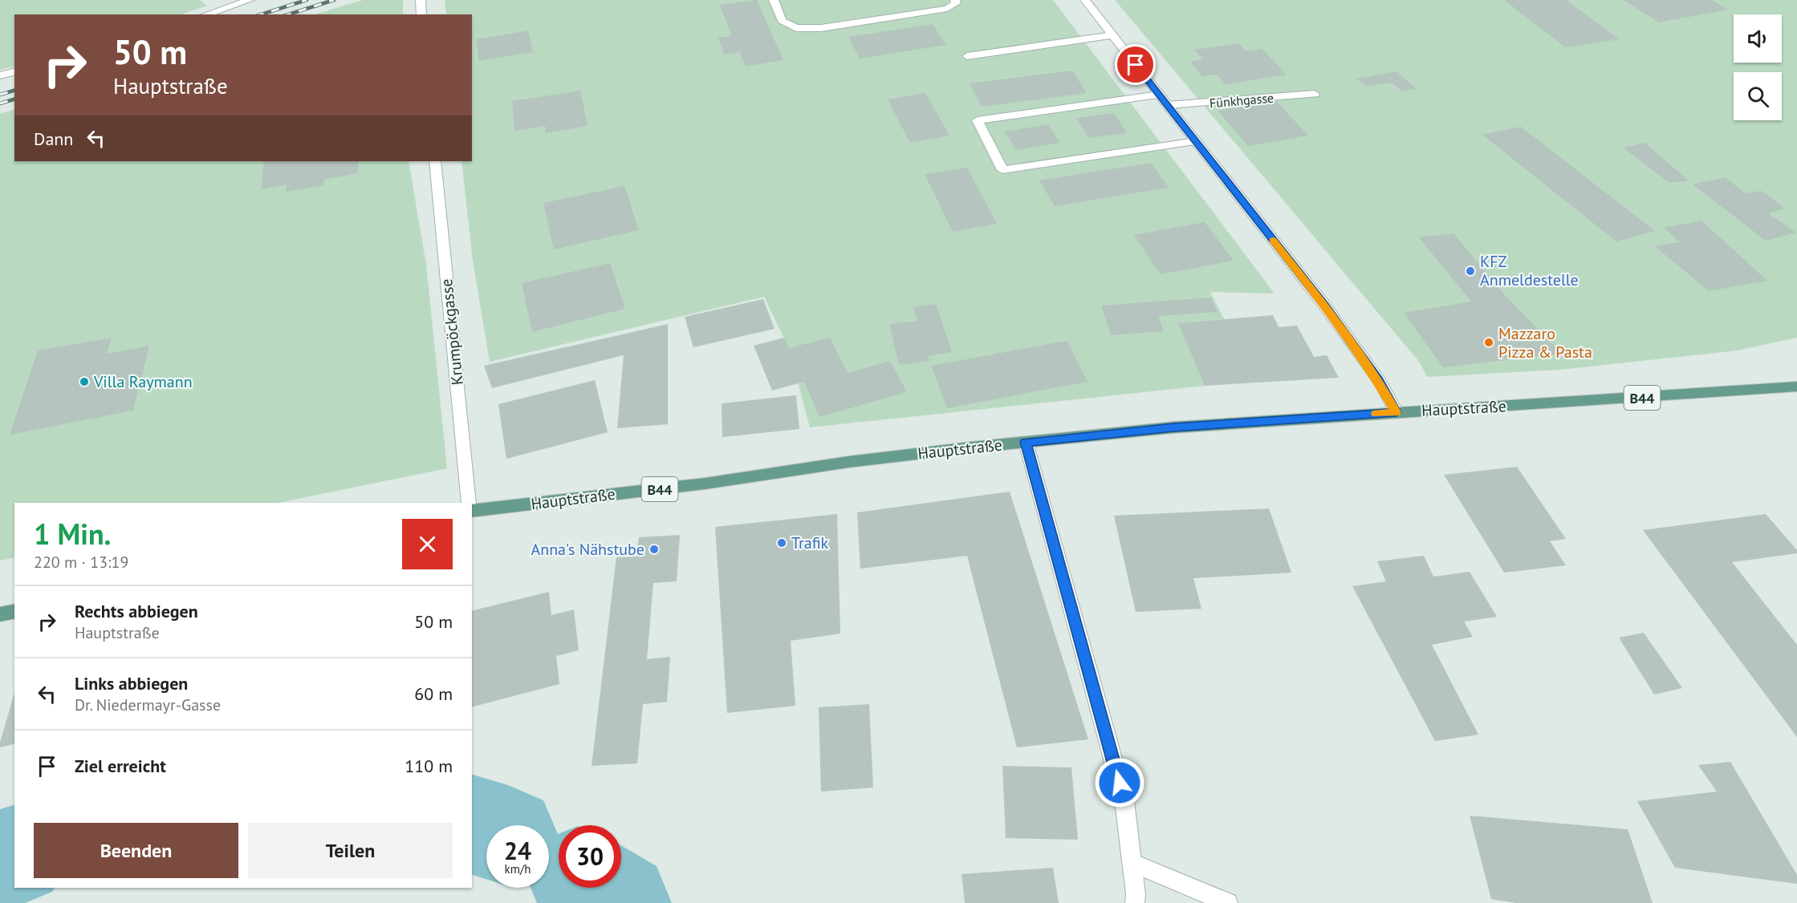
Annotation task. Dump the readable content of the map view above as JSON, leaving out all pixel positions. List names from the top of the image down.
{
  "streets": {
    "main road": ["B44", "Hauptstraße"],
    "street": ["Fünkhgasse", "Krumpöckgasse"]
  },
  "places": [
    "KFZ Anmeldestelle",
    "Mazzaro Pizza & Pasta",
    "Villa Raymann",
    "Trafik",
    "Anna's Nähstube"
  ],
  "page": {
    "turn": ["50 m", "Hauptstraße"],
    "then": "Dann",
    "heading": ["1 Min.", "220 m · 13:19"],
    "list": [
      {
        "name": "Rechts abbiegen",
        "note": "Hauptstraße",
        "value": "50 m"
      },
      {
        "name": "Links abbiegen",
        "note": "Dr. Niedermayr-Gasse",
        "value": "60 m"
      },
      {
        "name": "Ziel erreicht",
        "value": "110 m"
      }
    ],
    "buttons": ["Beenden", "Teilen"],
    "speed": "24 km/h",
    "limit": "30"
  }
}
